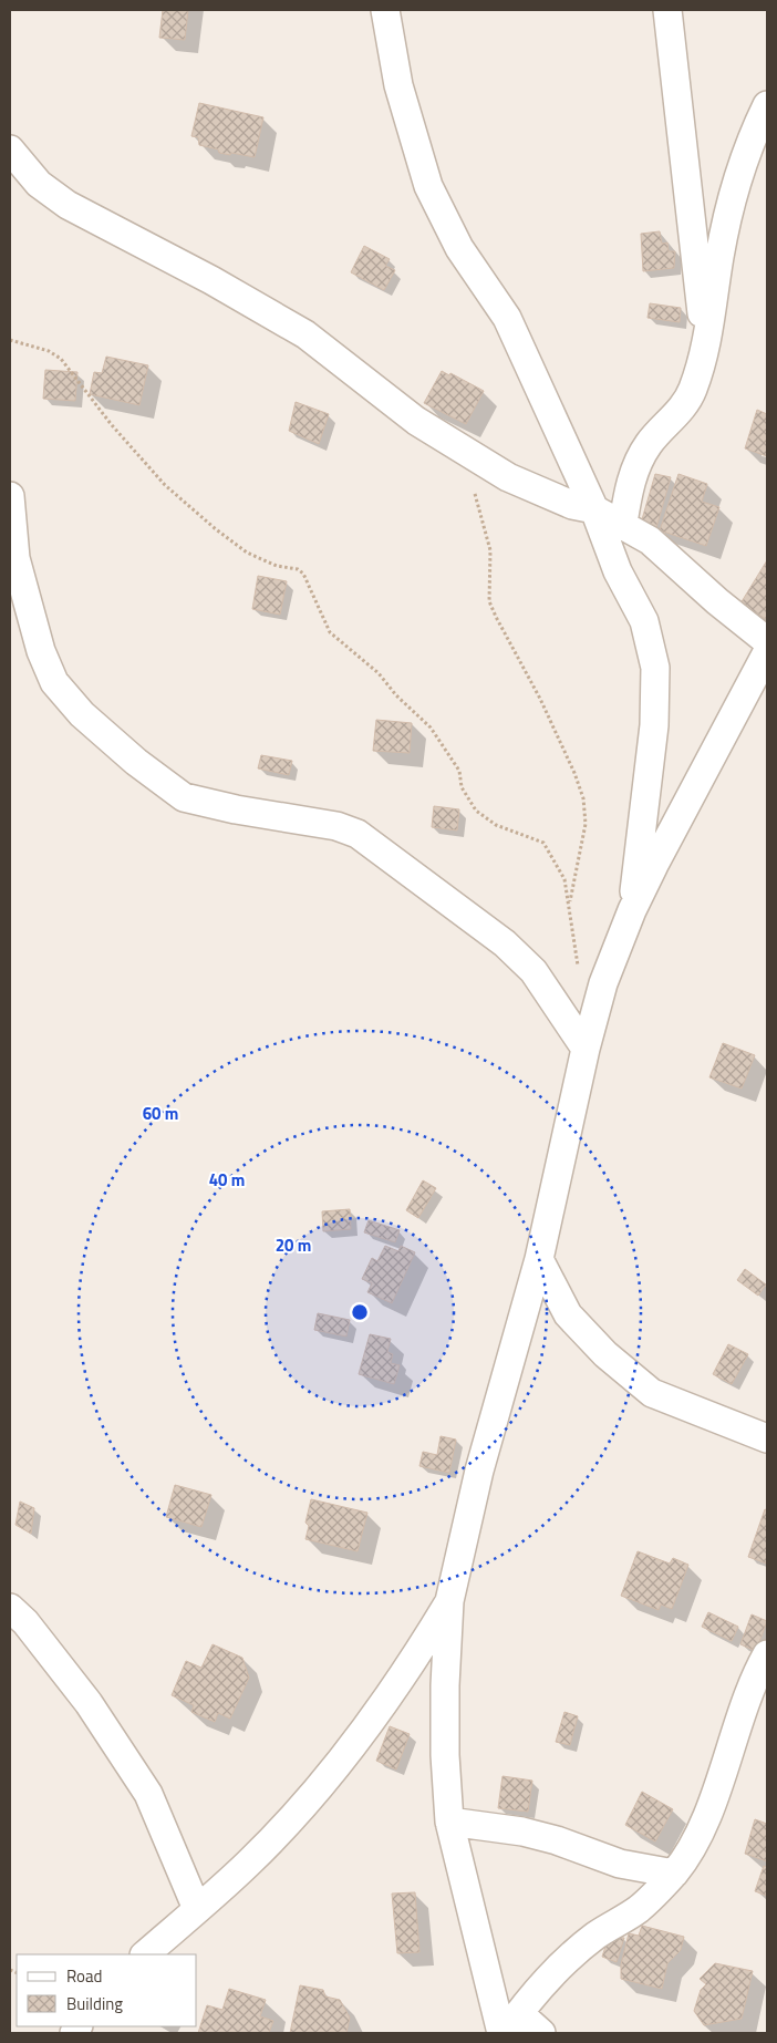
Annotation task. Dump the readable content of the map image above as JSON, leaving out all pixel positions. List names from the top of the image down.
{
  "legend": ["Road", "Building"],
  "rings": ["60 m", "40 m", "20 m"]
}
